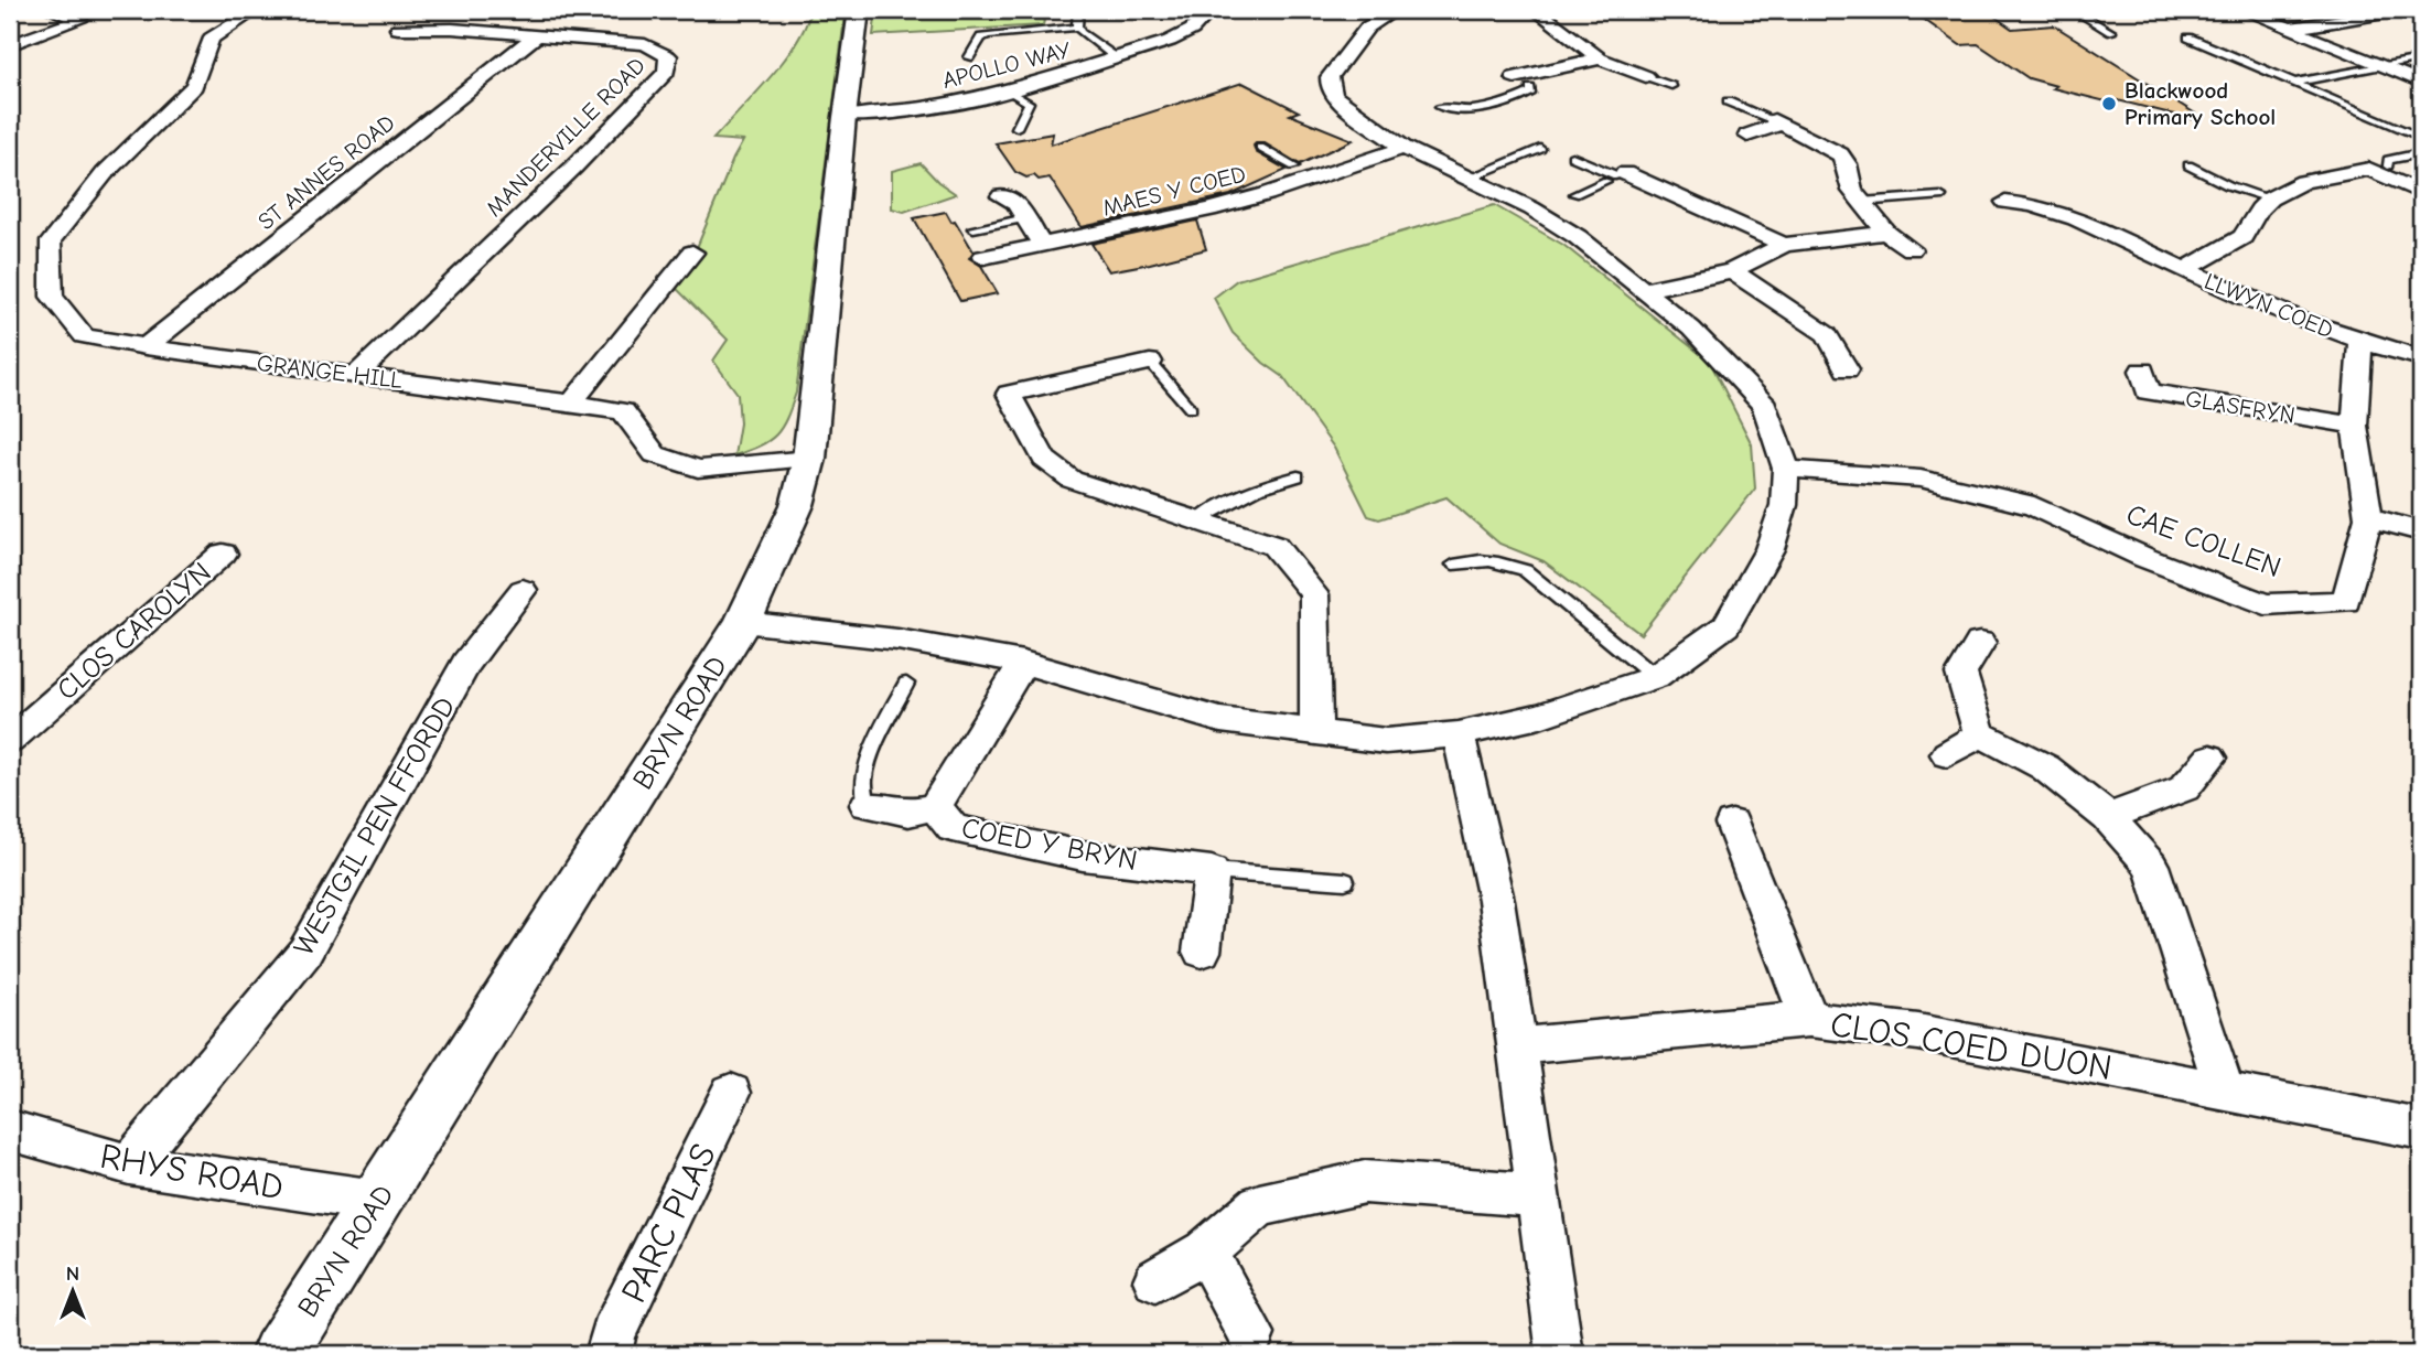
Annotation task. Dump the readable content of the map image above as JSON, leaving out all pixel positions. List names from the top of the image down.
{
  "streets": {
    "street": [
      "APOLLO WAY",
      "MANDERVILLE ROAD",
      "ST ANNES ROAD",
      "MAES Y COED",
      "LLWYN COED",
      "GRANGE HILL",
      "GLASFRYN",
      "CAE COLLEN",
      "CLOS CAROLYN",
      "BRYN ROAD",
      "WESTGIL PEN FFORDD",
      "COED Y BRYN",
      "CLOS COED DUON",
      "RHYS ROAD",
      "PARC PLAS"
    ]
  },
  "crossings": [
    ["APOLLO WAY", "BRYN ROAD"],
    ["MANDERVILLE ROAD", "ST ANNES ROAD"],
    ["MANDERVILLE ROAD", "GRANGE HILL"],
    ["ST ANNES ROAD", "GRANGE HILL"],
    ["LLWYN COED", "CAE COLLEN"],
    ["GRANGE HILL", "BRYN ROAD"],
    ["GLASFRYN", "CAE COLLEN"],
    ["BRYN ROAD", "RHYS ROAD"],
    ["WESTGIL PEN FFORDD", "RHYS ROAD"]
  ],
  "places": ["Blackwood Primary School"],
  "north": "top"
}
